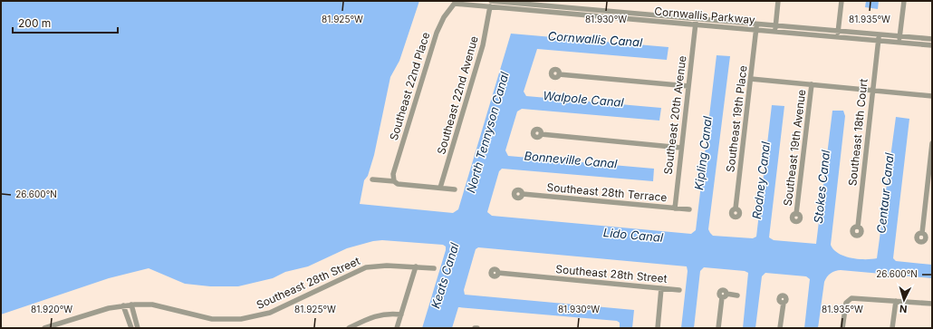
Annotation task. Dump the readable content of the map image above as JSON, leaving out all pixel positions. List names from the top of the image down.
{
  "streets": {
    "street": [
      "Cornwallis Parkway",
      "Southeast 22nd Place",
      "Southeast 22nd Avenue",
      "Southeast 20th Avenue",
      "Southeast 19th Place",
      "Southeast 18th Court",
      "Southeast 19th Avenue",
      "Southeast 28th Terrace",
      "Southeast 28th Street"
    ]
  },
  "crossings": [
    ["Cornwallis Parkway", "Southeast 22nd Place"],
    ["Cornwallis Parkway", "Southeast 22nd Avenue"],
    ["Cornwallis Parkway", "Southeast 20th Avenue"],
    ["Cornwallis Parkway", "Southeast 19th Place"],
    ["Cornwallis Parkway", "Southeast 18th Court"],
    ["Southeast 20th Avenue", "Southeast 28th Terrace"]
  ],
  "water": [
    "Cornwallis Canal",
    "Walpole Canal",
    "North Tennyson Canal",
    "Kipling Canal",
    "Bonneville Canal",
    "Rodney Canal",
    "Stokes Canal",
    "Centaur Canal",
    "Lido Canal",
    "Keats Canal"
  ],
  "scale_bar": "200 m",
  "north": "bottom",
  "coordinates": [
    "81.925°W",
    "81.930°W",
    "81.935°W",
    "26.600°N",
    "81.920°W"
  ]
}
